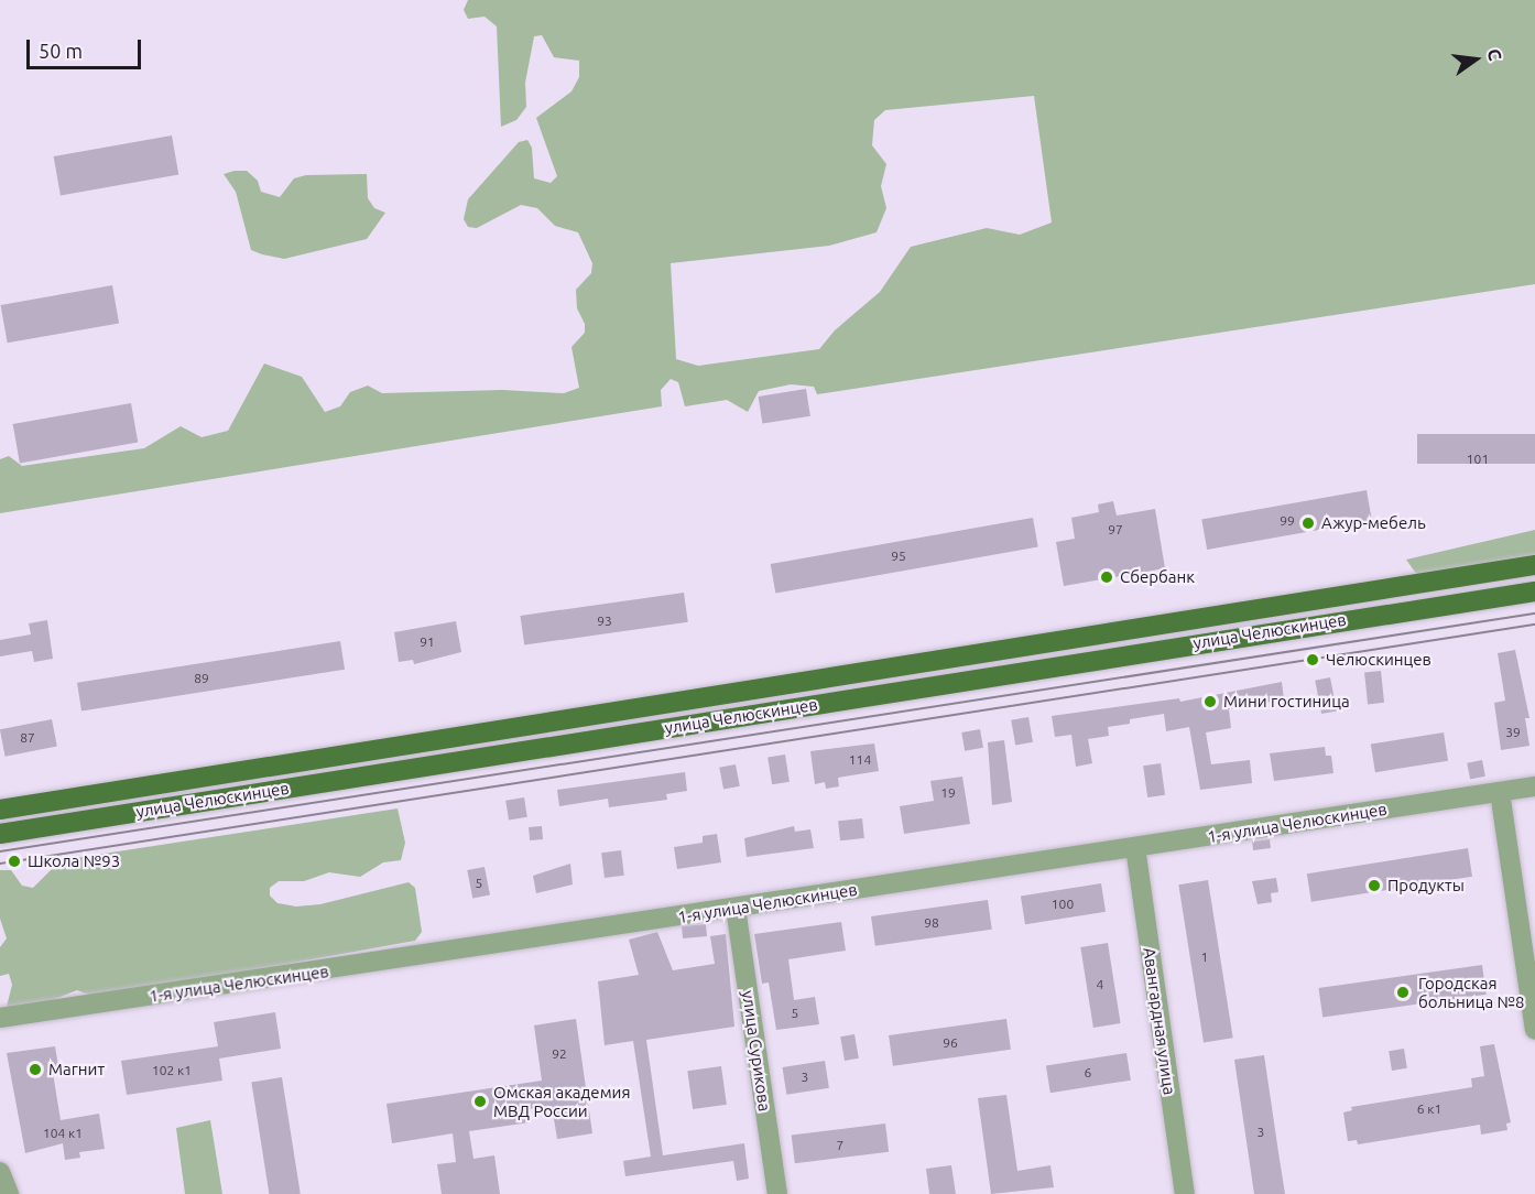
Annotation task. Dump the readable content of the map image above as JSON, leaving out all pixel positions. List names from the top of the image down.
{
  "streets": {
    "main road": ["улица Челюскинцев"],
    "street": ["1-я улица Челюскинцев", "Авангардная улица", "улица Сурикова"]
  },
  "crossings": [
    ["1-я улица Челюскинцев", "Авангардная улица"],
    ["1-я улица Челюскинцев", "улица Сурикова"]
  ],
  "places": [
    "Ажур-мебель",
    "Сбербанк",
    "Челюскинцев",
    "Мини гостиница",
    "Школа №93",
    "Продукты",
    "Городская больница №8",
    "Магнит",
    "Омская академия МВД России"
  ],
  "house_numbers": [
    "101",
    "99",
    "97",
    "95",
    "93",
    "91",
    "89",
    "39",
    "87",
    "114",
    "19",
    "5",
    "100",
    "98",
    "1",
    "4",
    "5",
    "96",
    "92",
    "102 к1",
    "6",
    "3",
    "6 к1",
    "3",
    "104 к1",
    "7"
  ],
  "scale_bar": "50 m",
  "north": "right"
}
